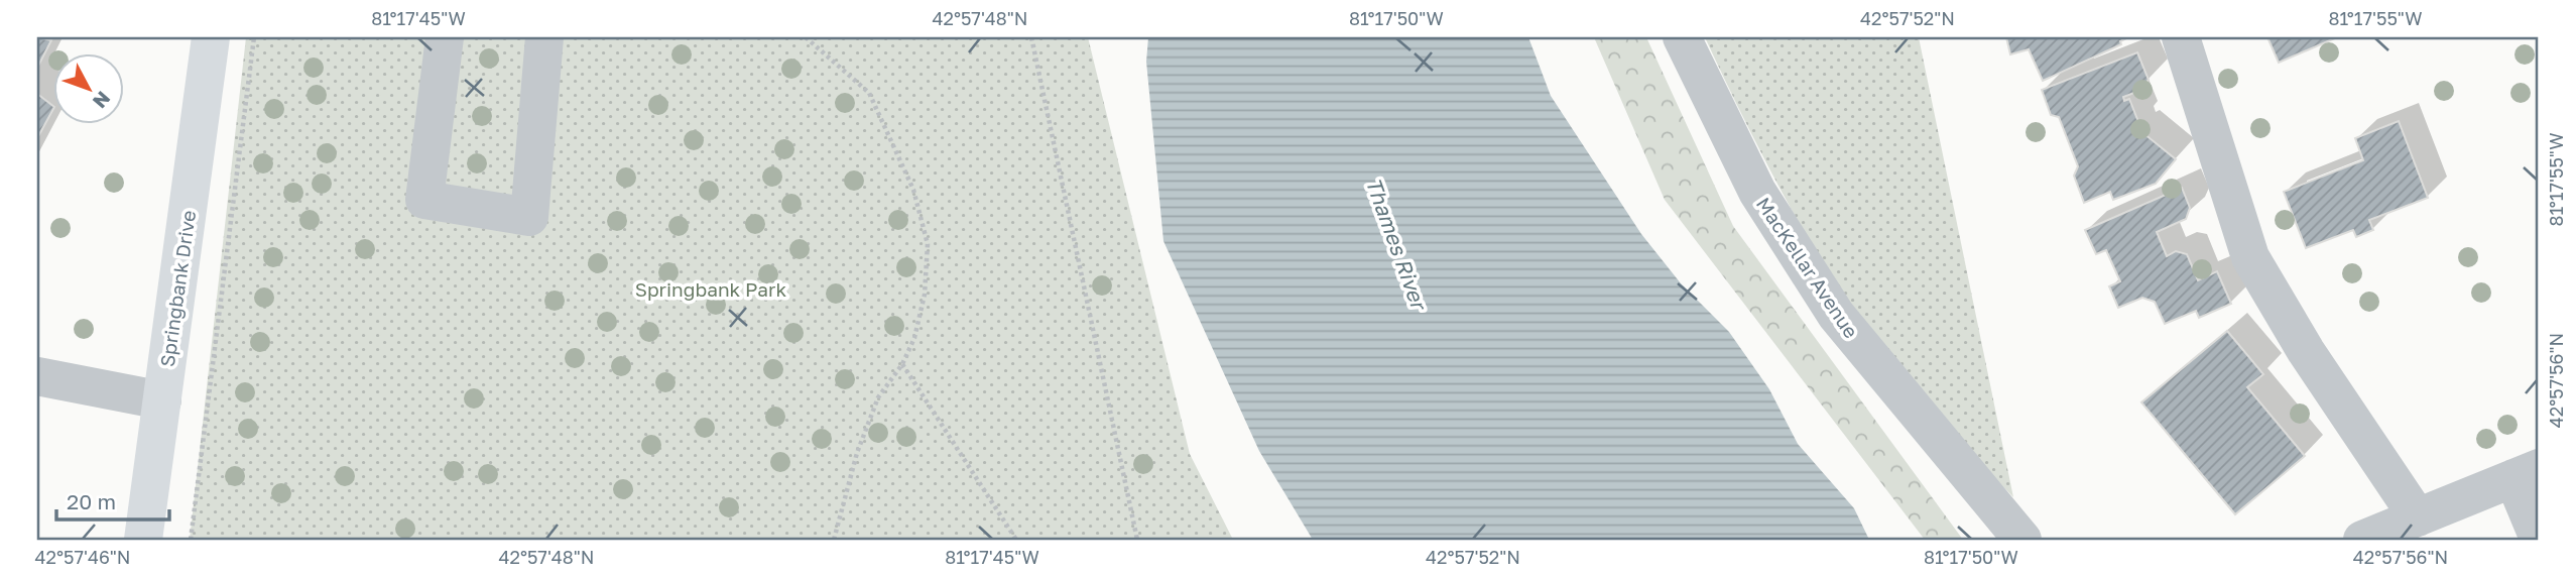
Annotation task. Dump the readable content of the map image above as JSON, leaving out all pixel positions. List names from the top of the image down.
{
  "streets": {
    "main road": ["Springbank Drive"],
    "street": ["MacKellar Avenue"]
  },
  "water": ["Thames River"],
  "parks": ["Springbank Park"],
  "scale_bar": "20 m",
  "north": "bottom right",
  "coordinates": [
    "81°17'45\"W",
    "42°57'48\"N",
    "81°17'50\"W",
    "42°57'52\"N",
    "81°17'55\"W",
    "42°57'56\"N",
    "42°57'46\"N"
  ]
}
